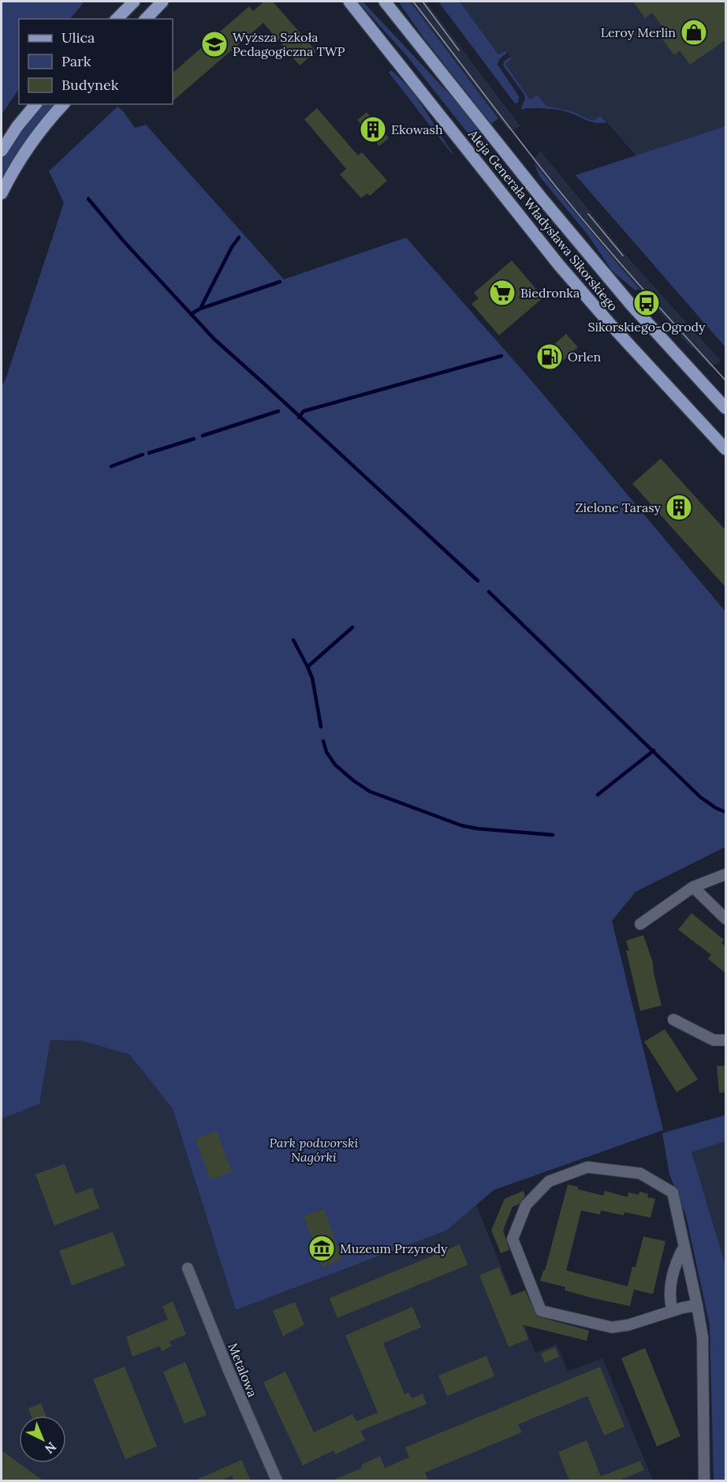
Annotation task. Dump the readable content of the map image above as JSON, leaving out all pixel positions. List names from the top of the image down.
{
  "streets": {
    "main road": ["Aleja Generała Władysława Sikorskiego"],
    "street": ["Metalowa"]
  },
  "parks": ["Park podworski Nagórki"],
  "places": {
    "shop": ["Leroy Merlin"],
    "school or university": ["Wyższa Szkoła Pedagogiczna TWP"],
    "building": ["Ekowash", "Zielone Tarasy"],
    "supermarket": ["Biedronka"],
    "bus stop": ["Sikorskiego-Ogrody"],
    "fuel station": ["Orlen"],
    "museum": ["Muzeum Przyrody"]
  },
  "legend": ["Ulica", "Park", "Budynek"],
  "north": "bottom right"
}
